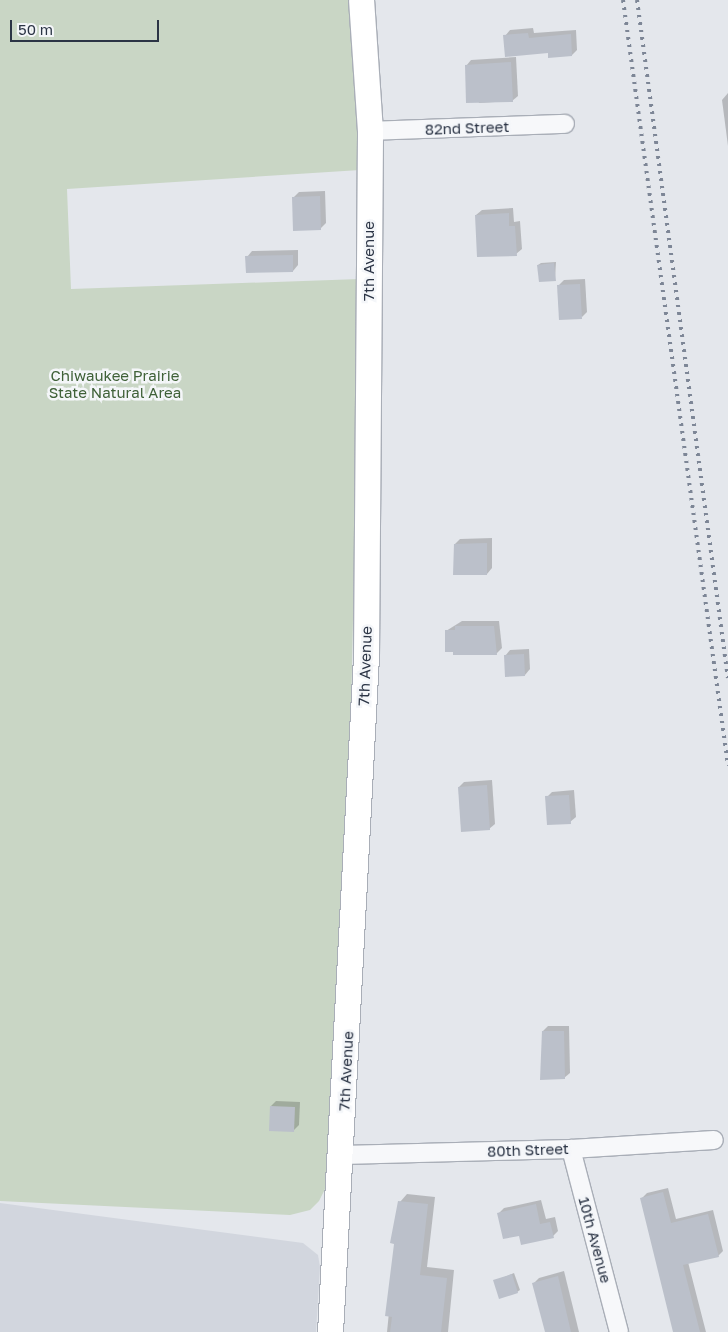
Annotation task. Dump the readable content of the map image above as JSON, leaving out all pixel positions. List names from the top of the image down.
{
  "streets": {
    "street": [
      "82nd Street",
      "7th Avenue",
      "80th Street",
      "10th Avenue"
    ]
  },
  "crossings": [
    ["82nd Street", "7th Avenue"],
    ["7th Avenue", "80th Street"],
    ["80th Street", "10th Avenue"]
  ],
  "parks": ["Chiwaukee Prairie State Natural Area"],
  "scale_bar": "50 m"
}
